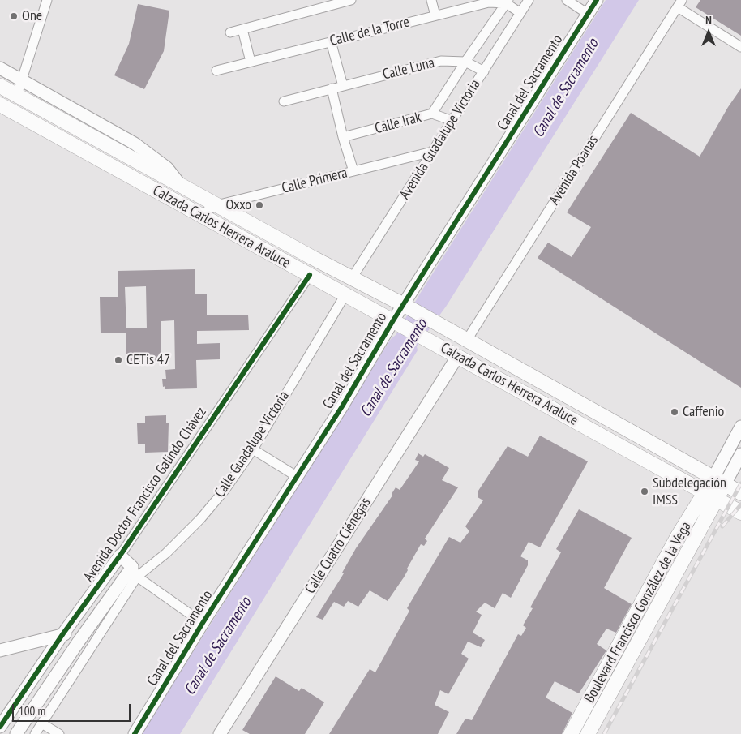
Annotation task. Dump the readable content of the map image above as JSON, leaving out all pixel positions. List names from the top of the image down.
{
  "streets": {
    "main road": ["Calzada Carlos Herrera Araluce", "Boulevard Francisco González de la Vega"],
    "street": [
      "Calle de la Torre",
      "Calle Luna",
      "Canal del Sacramento",
      "Calle Irak",
      "Avenida Guadalupe Victoria",
      "Avenida Poanas",
      "Calle Primera",
      "Calle Guadalupe Victoria",
      "Avenida Doctor Francisco Galindo Chávez",
      "Calle Cuatro Ciénegas"
    ]
  },
  "crossings": [
    ["Calle de la Torre", "Avenida Guadalupe Victoria"],
    ["Calle Luna", "Avenida Guadalupe Victoria"],
    ["Canal del Sacramento", "Calzada Carlos Herrera Araluce"],
    ["Calle Irak", "Avenida Guadalupe Victoria"],
    ["Avenida Guadalupe Victoria", "Calle Primera"],
    ["Avenida Guadalupe Victoria", "Calzada Carlos Herrera Araluce"],
    ["Avenida Poanas", "Calzada Carlos Herrera Araluce"],
    ["Calle Primera", "Calzada Carlos Herrera Araluce"],
    ["Calzada Carlos Herrera Araluce", "Calle Guadalupe Victoria"],
    ["Calzada Carlos Herrera Araluce", "Avenida Doctor Francisco Galindo Chávez"],
    ["Calzada Carlos Herrera Araluce", "Calle Cuatro Ciénegas"],
    ["Calzada Carlos Herrera Araluce", "Boulevard Francisco González de la Vega"],
    ["Calle Guadalupe Victoria", "Avenida Doctor Francisco Galindo Chávez"]
  ],
  "water": ["Canal de Sacramento"],
  "places": [
    "One",
    "Oxxo",
    "CETis 47",
    "Caffenio",
    "Subdelegación IMSS"
  ],
  "scale_bar": "100 m",
  "north": "top"
}
